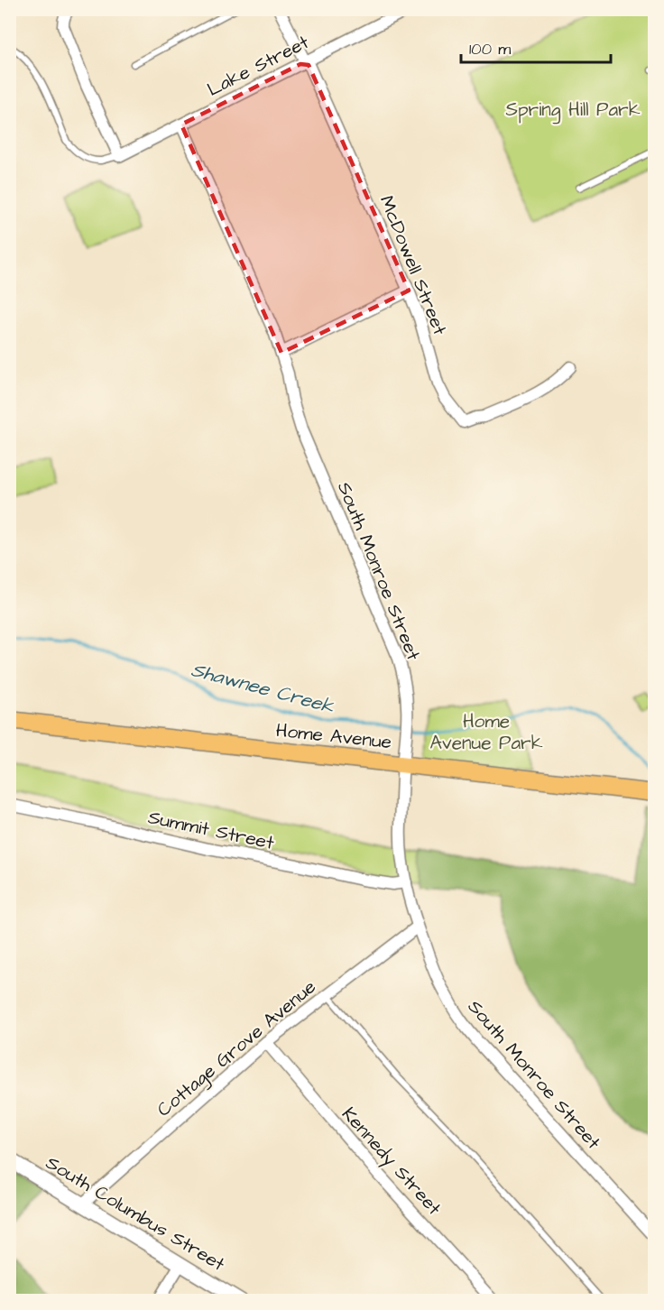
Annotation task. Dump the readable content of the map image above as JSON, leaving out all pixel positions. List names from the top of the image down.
{
  "streets": {
    "main road": ["Home Avenue"],
    "street": [
      "Lake Street",
      "McDowell Street",
      "South Monroe Street",
      "Summit Street",
      "Cottage Grove Avenue",
      "Kennedy Street",
      "South Columbus Street"
    ]
  },
  "crossings": [
    ["Lake Street", "McDowell Street"],
    ["Lake Street", "South Monroe Street"],
    ["South Monroe Street", "Home Avenue"],
    ["South Monroe Street", "Summit Street"],
    ["South Monroe Street", "Cottage Grove Avenue"],
    ["Cottage Grove Avenue", "Kennedy Street"],
    ["Cottage Grove Avenue", "South Columbus Street"]
  ],
  "water": ["Shawnee Creek"],
  "parks": ["Spring Hill Park", "Home Avenue Park"],
  "scale_bar": "100 m"
}
